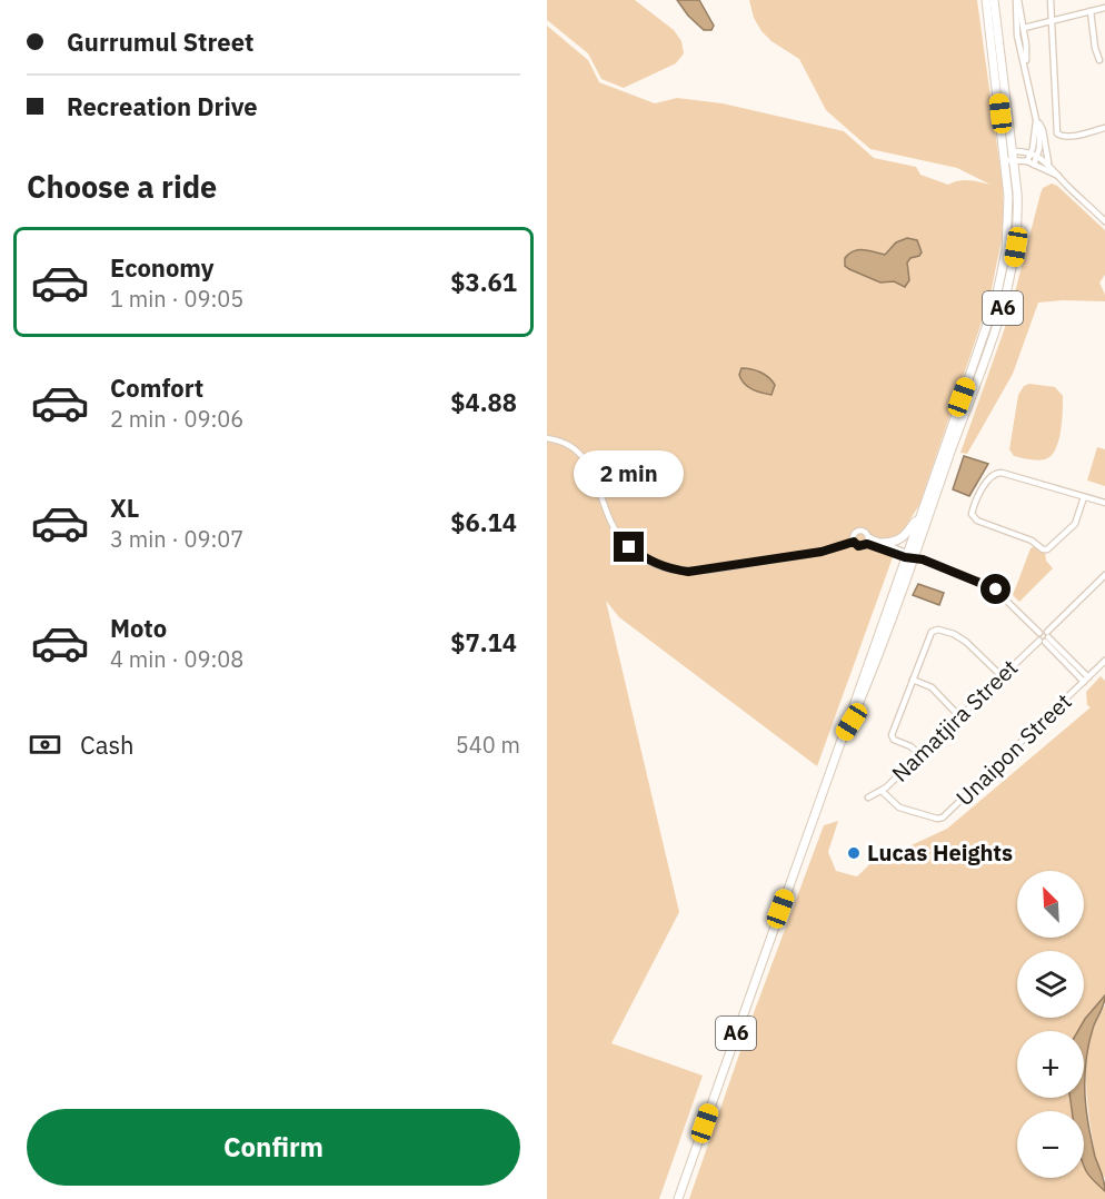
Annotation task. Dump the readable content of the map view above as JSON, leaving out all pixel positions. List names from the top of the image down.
{
  "streets": {
    "highway": ["A6"],
    "street": ["Namatjira Street", "Unaipon Street"]
  },
  "crossings": [
    ["Namatjira Street", "Unaipon Street"]
  ],
  "places": ["Lucas Heights"],
  "north": "top left",
  "page": {
    "banner": ["Gurrumul Street", "Recreation Drive"],
    "heading": "Choose a ride",
    "list": [
      {
        "name": "Economy",
        "note": "1 min · 09:05",
        "value": "$3.61"
      },
      {
        "name": "Comfort",
        "note": "2 min · 09:06",
        "value": "$4.88"
      },
      {
        "name": "XL",
        "note": "3 min · 09:07",
        "value": "$6.14"
      },
      {
        "name": "Moto",
        "note": "4 min · 09:08",
        "value": "$7.14"
      }
    ],
    "bubble": "2 min",
    "pay": ["Cash", "540 m"],
    "map_buttons": ["+", "−"],
    "buttons": "Confirm"
  }
}
